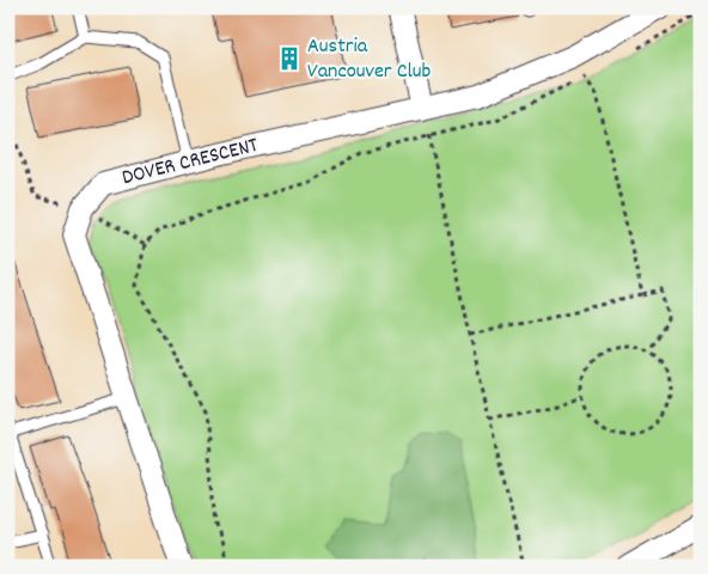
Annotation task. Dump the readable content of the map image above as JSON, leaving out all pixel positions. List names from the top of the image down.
{
  "streets": {
    "street": ["DOVER CRESCENT"]
  },
  "places": {
    "building": ["Austria Vancouver Club"]
  }
}
